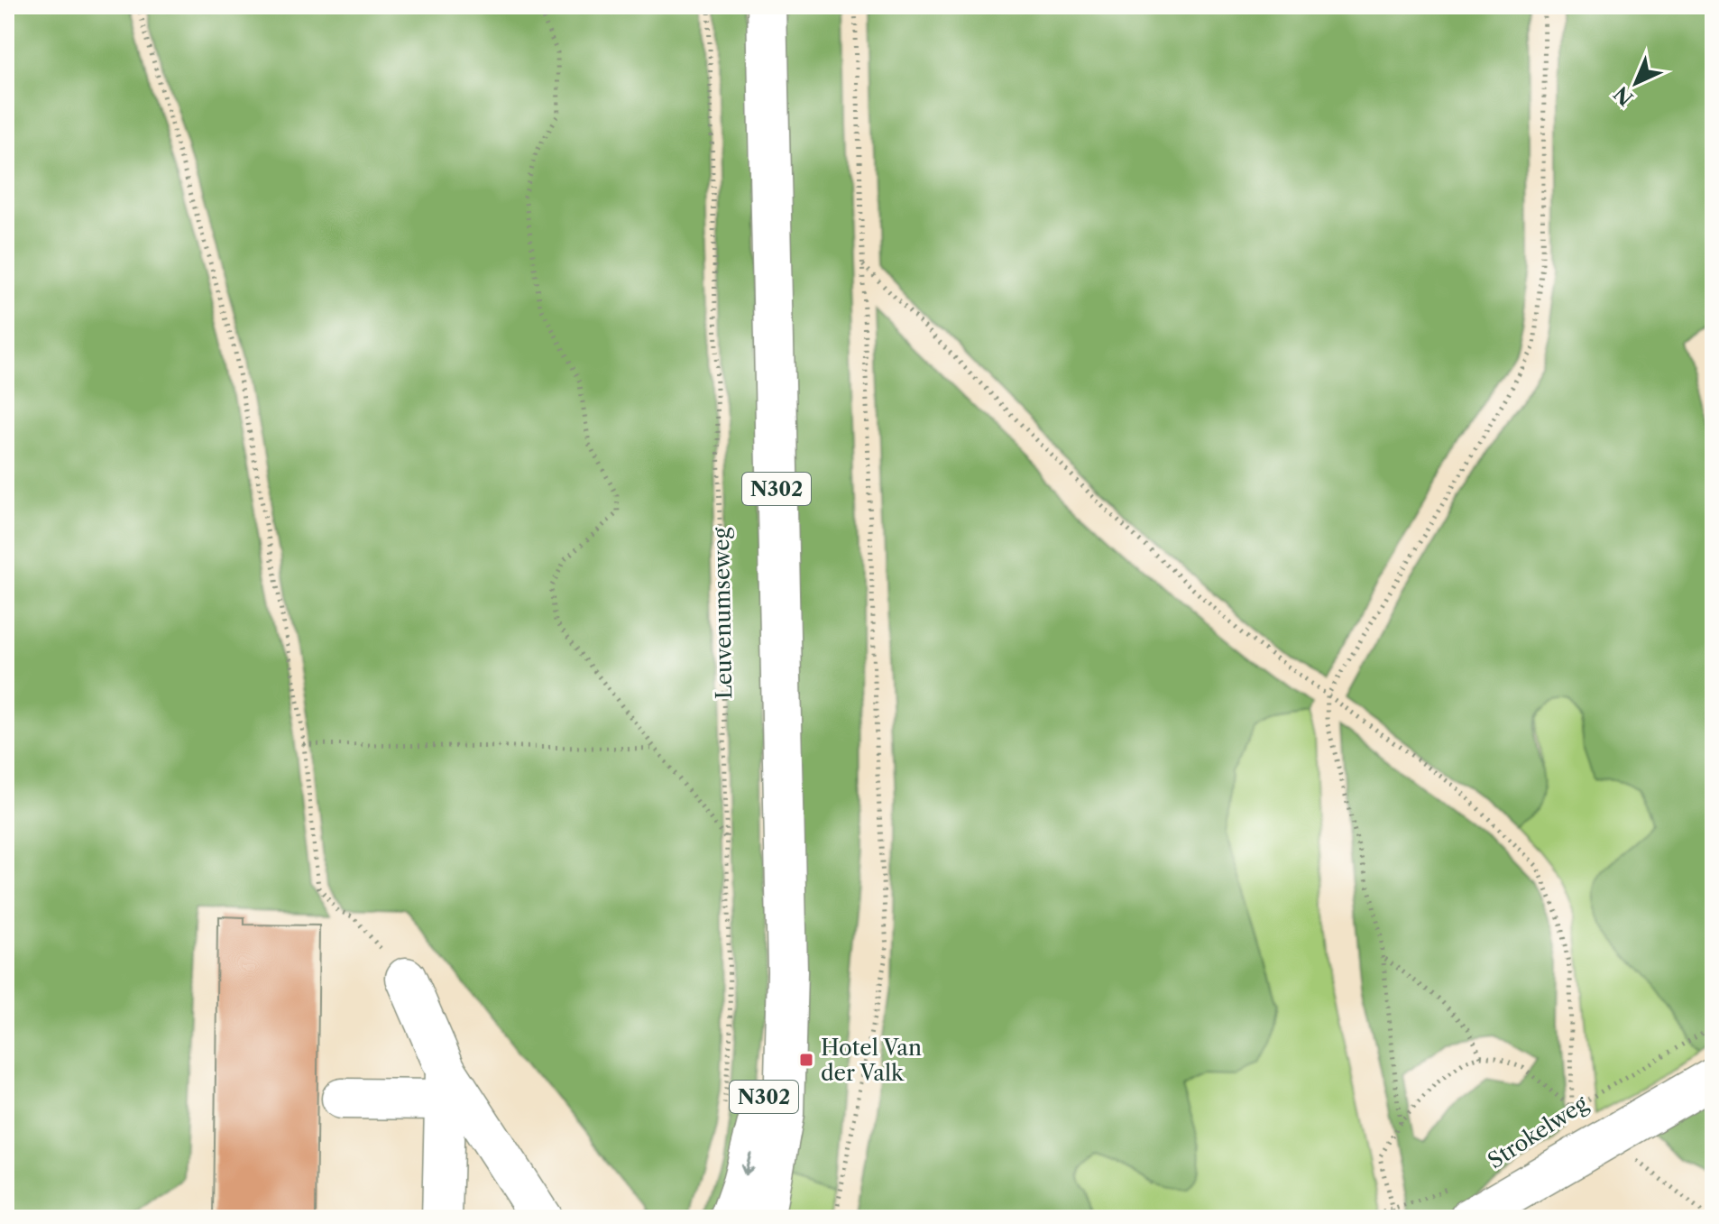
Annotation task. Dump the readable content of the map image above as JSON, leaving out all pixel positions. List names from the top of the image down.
{
  "streets": {
    "main road": ["N302", "Strokelweg"],
    "path": ["Leuvenumseweg"]
  },
  "places": {
    "transit": ["Hotel Van der Valk"]
  },
  "north": "bottom left"
}
